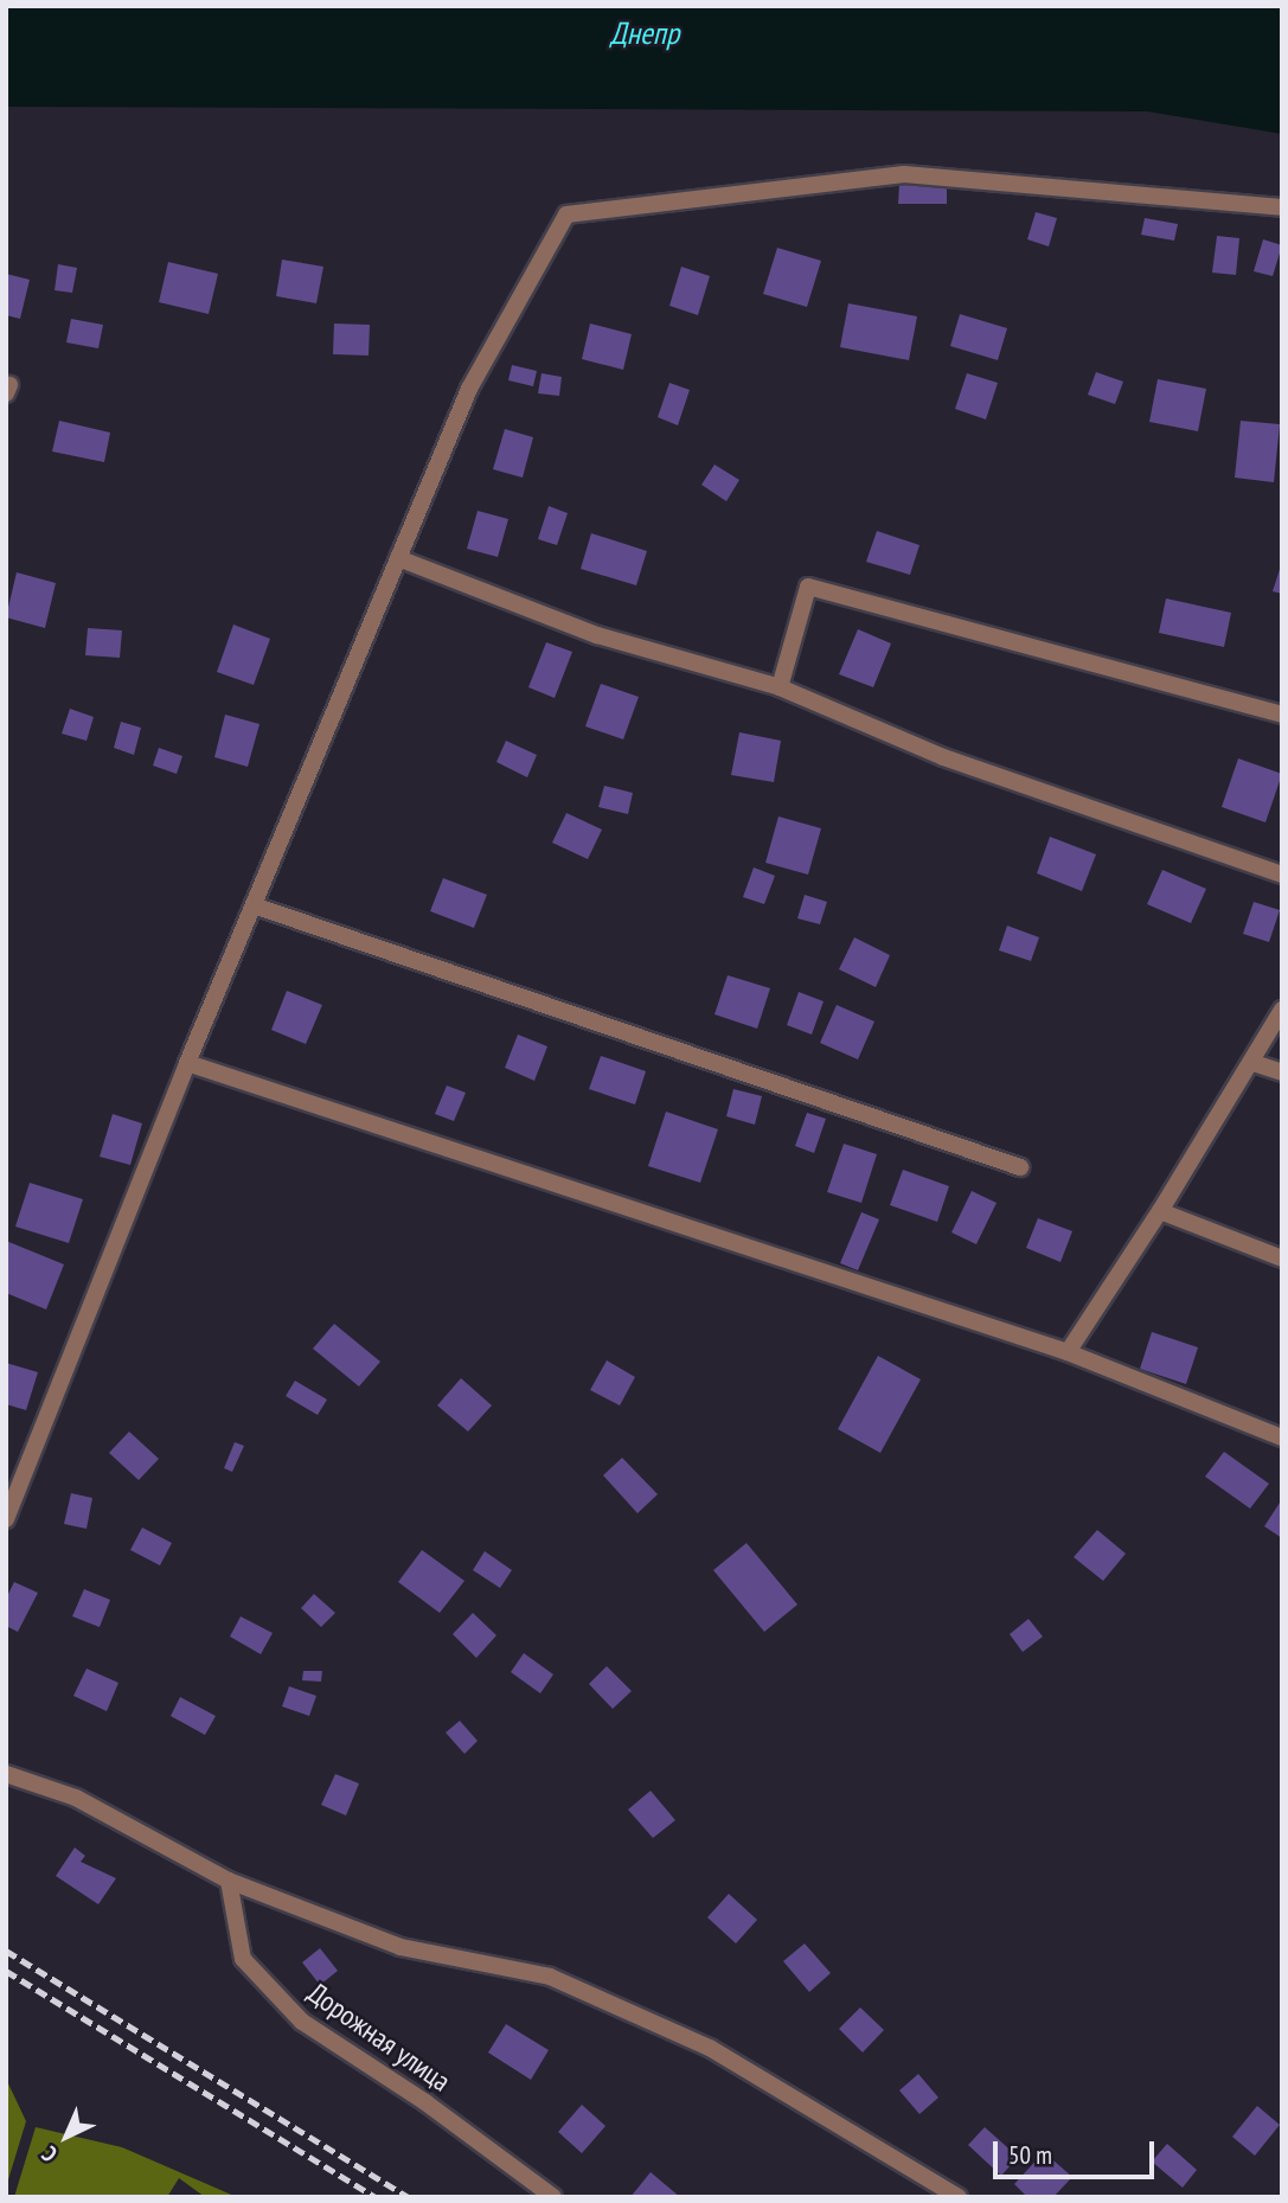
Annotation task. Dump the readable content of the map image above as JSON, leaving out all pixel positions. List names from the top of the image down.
{
  "streets": {
    "street": ["Дорожная улица"]
  },
  "water": ["Днепр"],
  "scale_bar": "50 m",
  "north": "bottom left"
}
